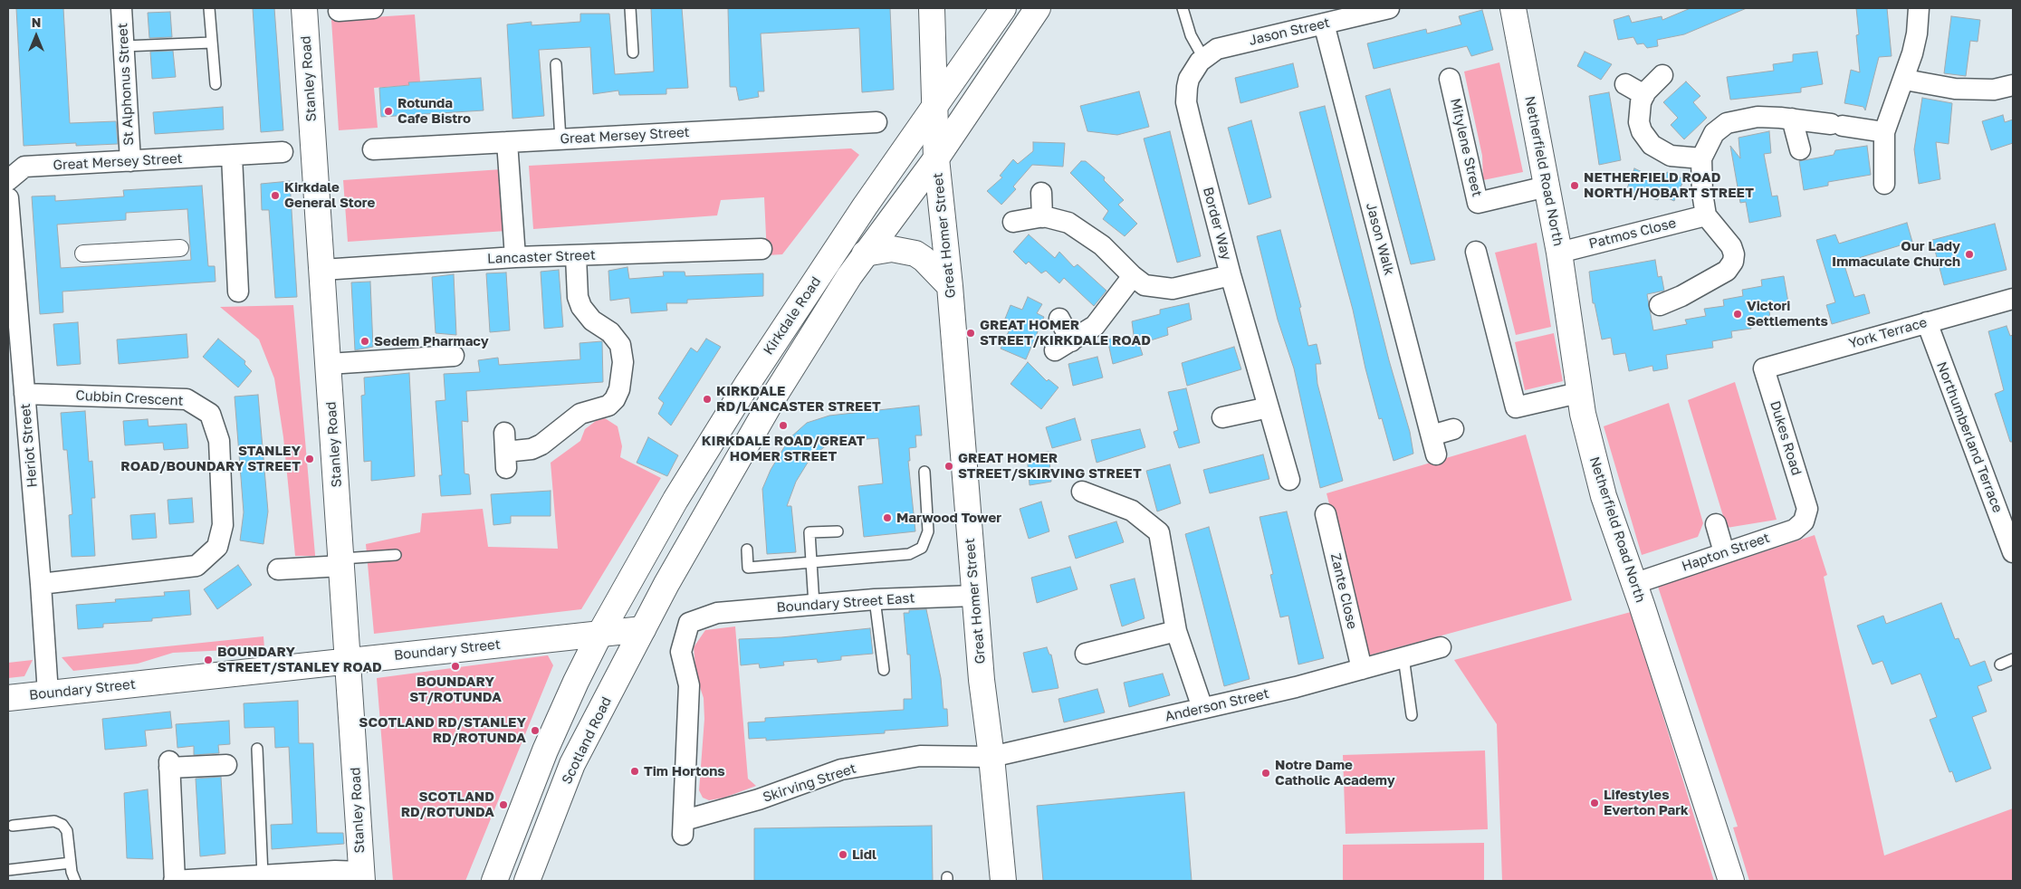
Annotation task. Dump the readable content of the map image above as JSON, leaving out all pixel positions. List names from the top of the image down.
{
  "streets": {
    "main road": [
      "Stanley Road",
      "Netherfield Road North",
      "Great Homer Street",
      "Kirkdale Road",
      "Boundary Street",
      "Scotland Road"
    ],
    "street": [
      "Jason Street",
      "St Alphonus Street",
      "Great Mersey Street",
      "Mitylene Street",
      "Border Way",
      "Patmos Close",
      "Jason Walk",
      "Lancaster Street",
      "York Terrace",
      "Cubbin Crescent",
      "Northumberland Terrace",
      "Dukes Road",
      "Heriot Street",
      "Hapton Street",
      "Zante Close",
      "Boundary Street East",
      "Anderson Street",
      "Skirving Street"
    ]
  },
  "crossings": [
    ["Jason Street", "Border Way"],
    ["Jason Street", "Jason Walk"],
    ["Stanley Road", "Lancaster Street"],
    ["Stanley Road", "Boundary Street"],
    ["St Alphonus Street", "Great Mersey Street"],
    ["Mitylene Street", "Netherfield Road North"],
    ["Netherfield Road North", "Patmos Close"],
    ["Netherfield Road North", "Hapton Street"],
    ["Great Homer Street", "Kirkdale Road"],
    ["Great Homer Street", "Boundary Street East"],
    ["Great Homer Street", "Anderson Street"],
    ["Great Homer Street", "Skirving Street"],
    ["Kirkdale Road", "Boundary Street"],
    ["Kirkdale Road", "Scotland Road"],
    ["York Terrace", "Northumberland Terrace"],
    ["York Terrace", "Dukes Road"],
    ["Cubbin Crescent", "Heriot Street"],
    ["Dukes Road", "Hapton Street"],
    ["Heriot Street", "Boundary Street"],
    ["Zante Close", "Anderson Street"],
    ["Boundary Street East", "Skirving Street"],
    ["Boundary Street", "Scotland Road"],
    ["Anderson Street", "Skirving Street"]
  ],
  "places": [
    "Rotunda Cafe Bistro",
    "NETHERFIELD ROAD NORTH/HOBART STREET",
    "Kirkdale General Store",
    "Our Lady Immaculate Church",
    "Victori Settlements",
    "GREAT HOMER STREET/KIRKDALE ROAD",
    "Sedem Pharmacy",
    "KIRKDALE RD/LANCASTER STREET",
    "KIRKDALE ROAD/GREAT HOMER STREET",
    "STANLEY ROAD/BOUNDARY STREET",
    "GREAT HOMER STREET/SKIRVING STREET",
    "Marwood Tower",
    "BOUNDARY STREET/STANLEY ROAD",
    "BOUNDARY ST/ROTUNDA",
    "SCOTLAND RD/STANLEY RD/ROTUNDA",
    "Tim Hortons",
    "Notre Dame Catholic Academy",
    "Lifestyles Everton Park",
    "SCOTLAND RD/ROTUNDA",
    "Lidl"
  ],
  "north": "top"
}
